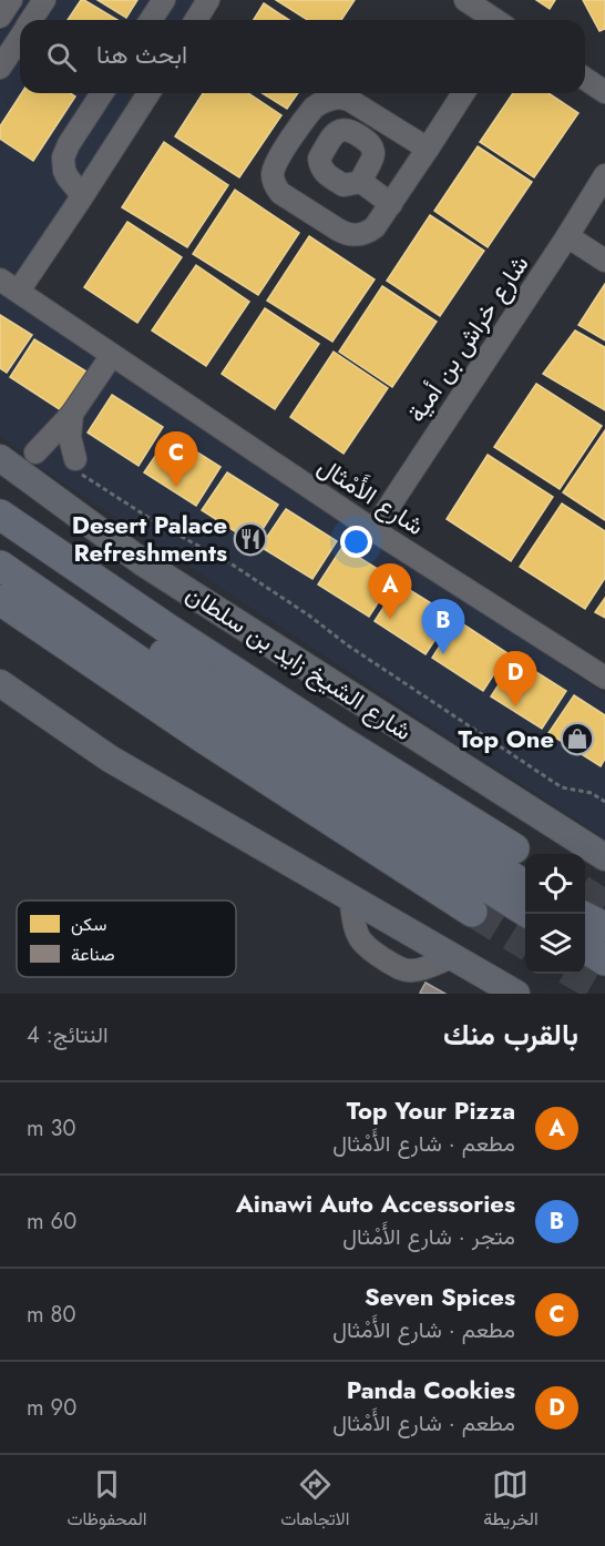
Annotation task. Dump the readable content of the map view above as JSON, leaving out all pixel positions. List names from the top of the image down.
{
  "streets": {
    "highway": ["شارع الشيخ زايد بن سلطان"],
    "street": ["شارع خراش بن أمية", "شارع الأَمْثال"]
  },
  "crossings": [
    ["شارع خراش بن أمية", "شارع الأَمْثال"]
  ],
  "places": {
    "restaurant": ["Desert Palace Refreshments"],
    "shop": ["Top One"]
  },
  "legend": ["سكن", "صناعة"],
  "page": {
    "search": "ابحث هنا",
    "pins": [
      "C",
      "A",
      "B",
      "D"
    ],
    "heading": ["بالقرب منك", "النتائج: 4"],
    "list": [
      {
        "mark": "A",
        "name": "Top Your Pizza",
        "note": "مطعم · شارع الأَمْثال",
        "value": "30 m"
      },
      {
        "mark": "B",
        "name": "Ainawi Auto Accessories",
        "note": "متجر · شارع الأَمْثال",
        "value": "60 m"
      },
      {
        "mark": "C",
        "name": "Seven Spices",
        "note": "مطعم · شارع الأَمْثال",
        "value": "80 m"
      },
      {
        "mark": "D",
        "name": "Panda Cookies",
        "note": "مطعم · شارع الأَمْثال",
        "value": "90 m"
      }
    ],
    "nav": ["الخريطة", "الاتجاهات", "المحفوظات"]
  }
}
